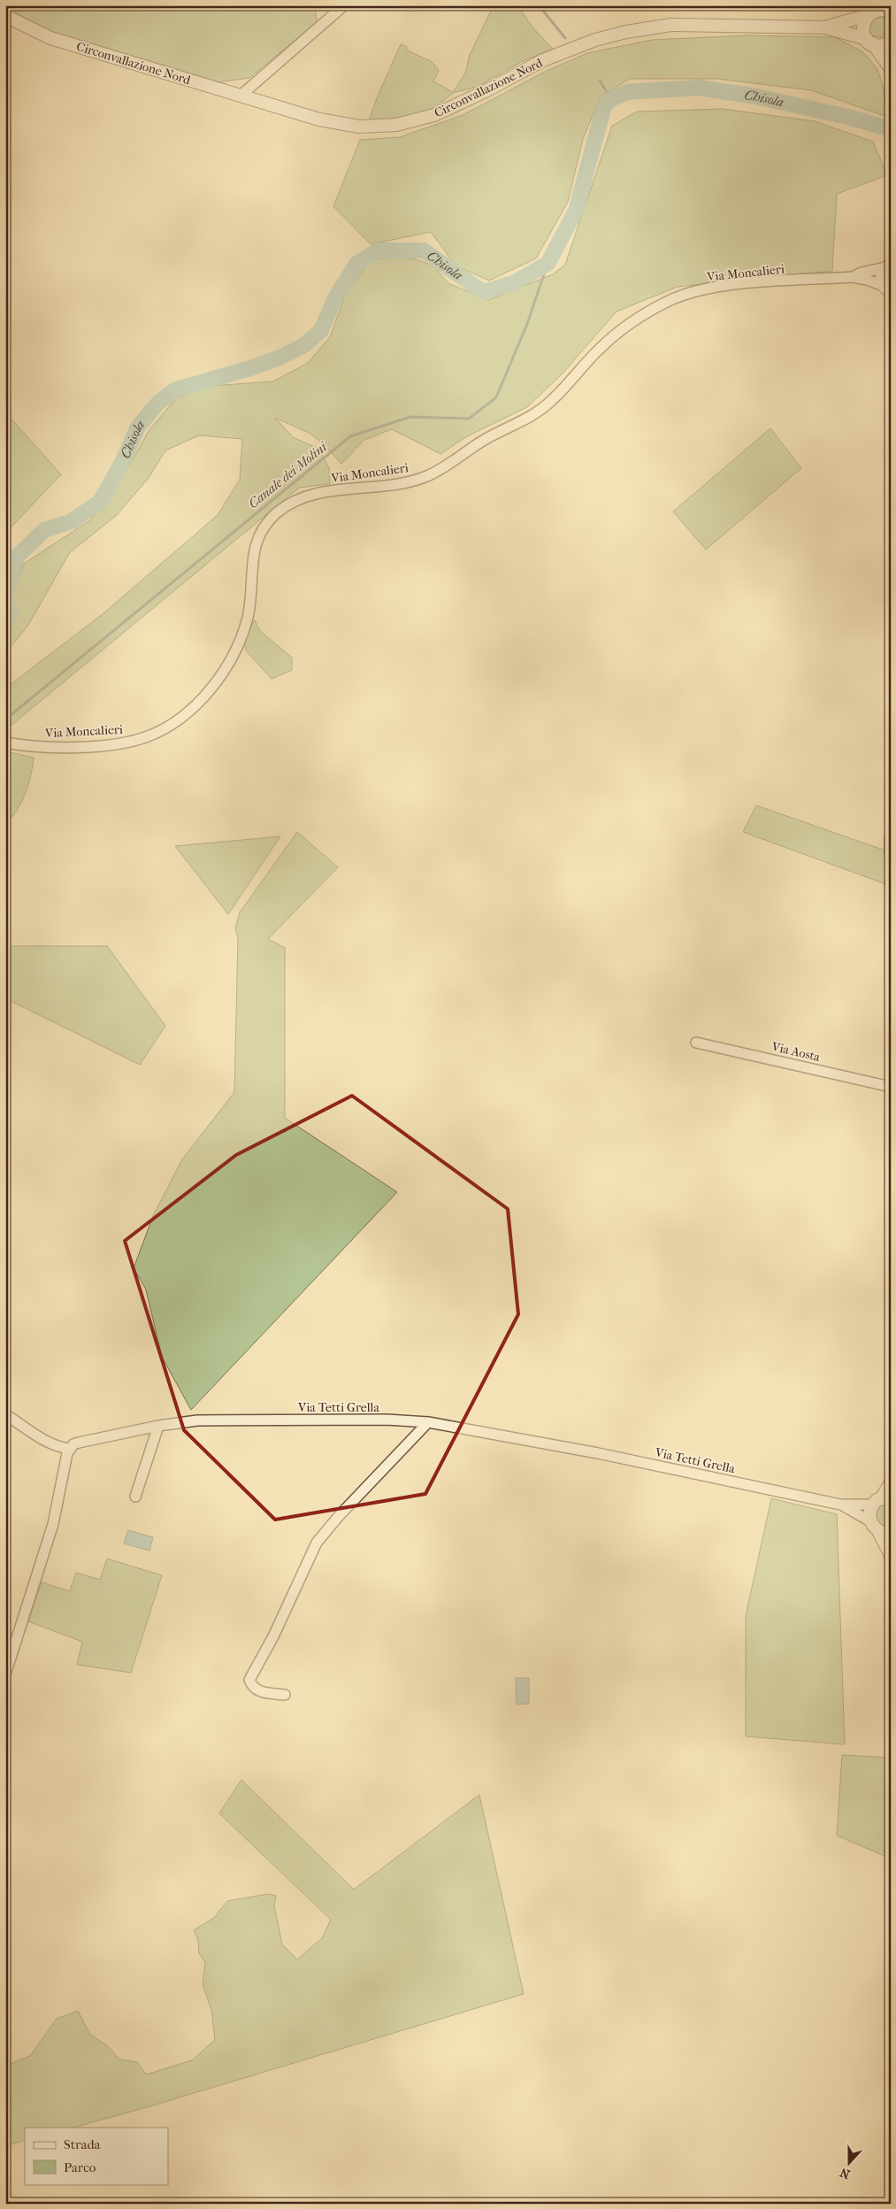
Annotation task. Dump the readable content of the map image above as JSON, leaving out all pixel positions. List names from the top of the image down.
{
  "streets": {
    "street": [
      "Circonvallazione Nord",
      "Via Moncalieri",
      "Via Aosta",
      "Via Tetti Grella"
    ]
  },
  "water": ["Chisola", "Canale dei Molini"],
  "legend": ["Strada", "Parco"],
  "north": "bottom"
}
